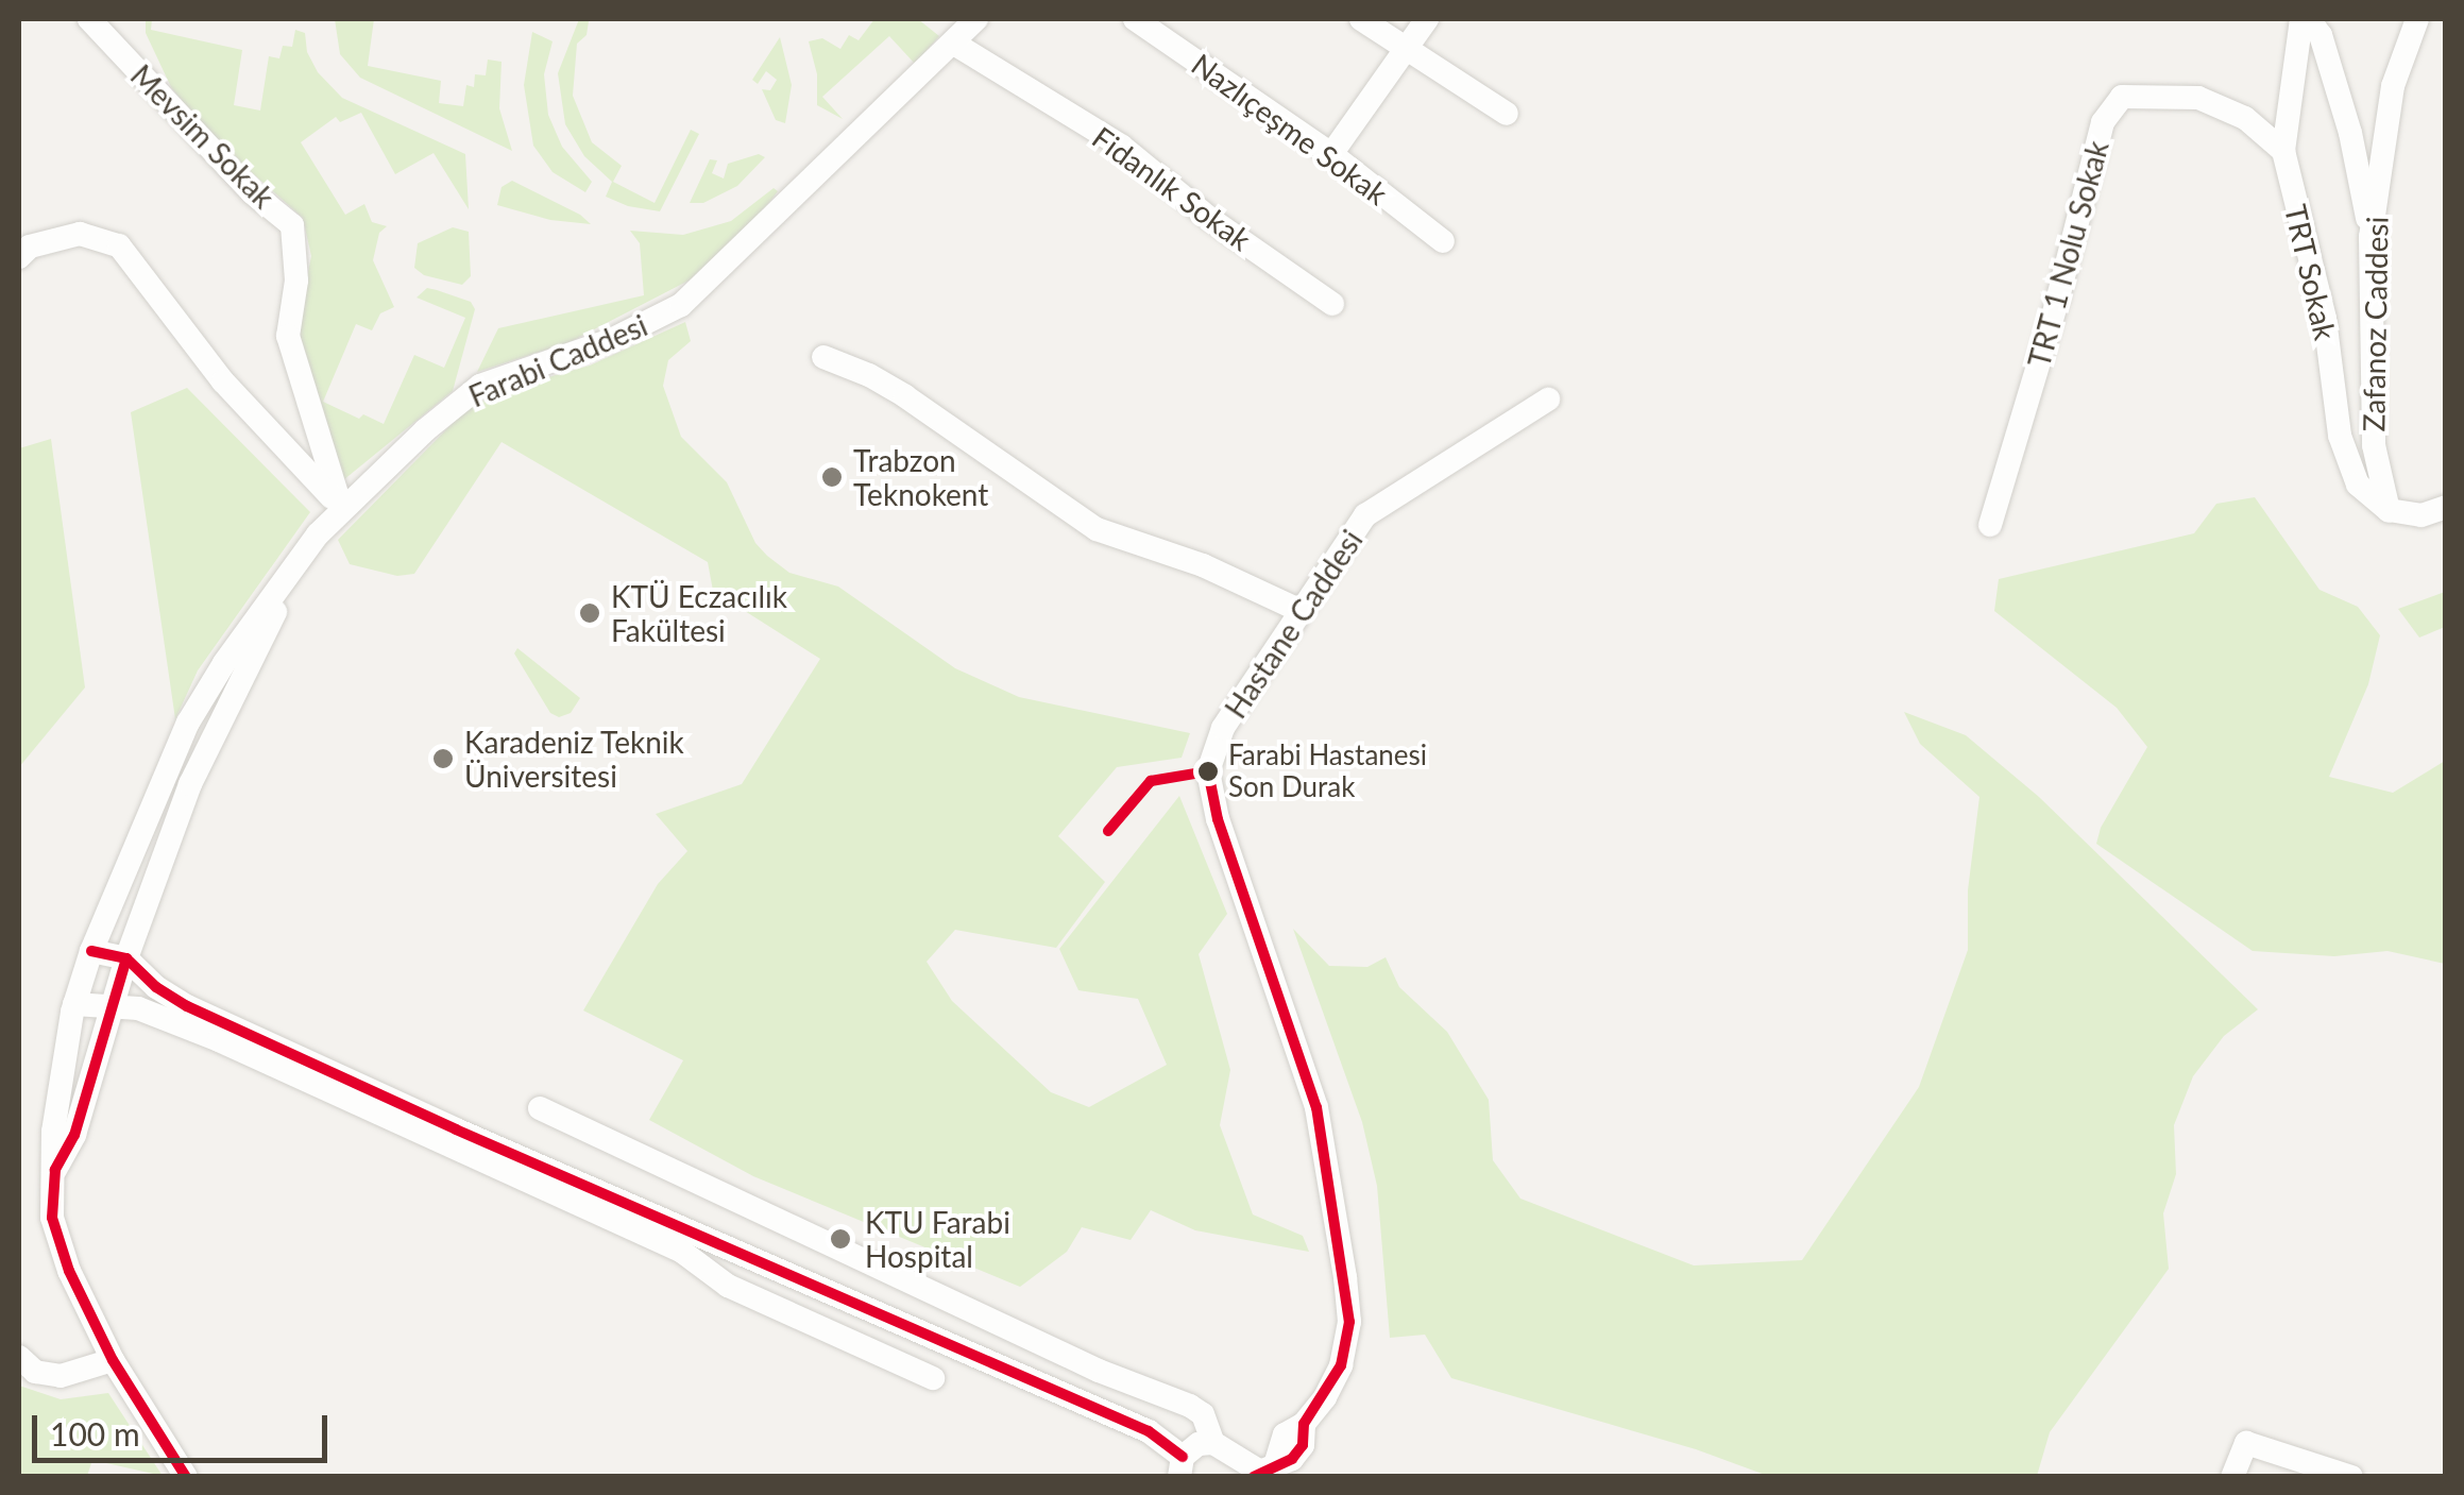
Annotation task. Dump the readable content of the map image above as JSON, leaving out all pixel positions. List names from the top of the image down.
{
  "streets": {
    "street": [
      "Nazlıçeşme Sokak",
      "Mevsim Sokak",
      "Fidanlık Sokak",
      "TRT 1 Nolu Sokak",
      "TRT Sokak",
      "Zafanoz Caddesi",
      "Farabi Caddesi",
      "Hastane Caddesi"
    ]
  },
  "crossings": [
    ["Mevsim Sokak", "Farabi Caddesi"],
    ["Fidanlık Sokak", "Farabi Caddesi"],
    ["TRT 1 Nolu Sokak", "TRT Sokak"],
    ["TRT Sokak", "Zafanoz Caddesi"]
  ],
  "places": [
    "Trabzon Teknokent",
    "KTÜ Eczacılık Fakültesi",
    "Karadeniz Teknik Üniversitesi",
    "Farabi Hastanesi Son Durak",
    "KTU Farabi Hospital"
  ],
  "scale_bar": "100 m"
}
